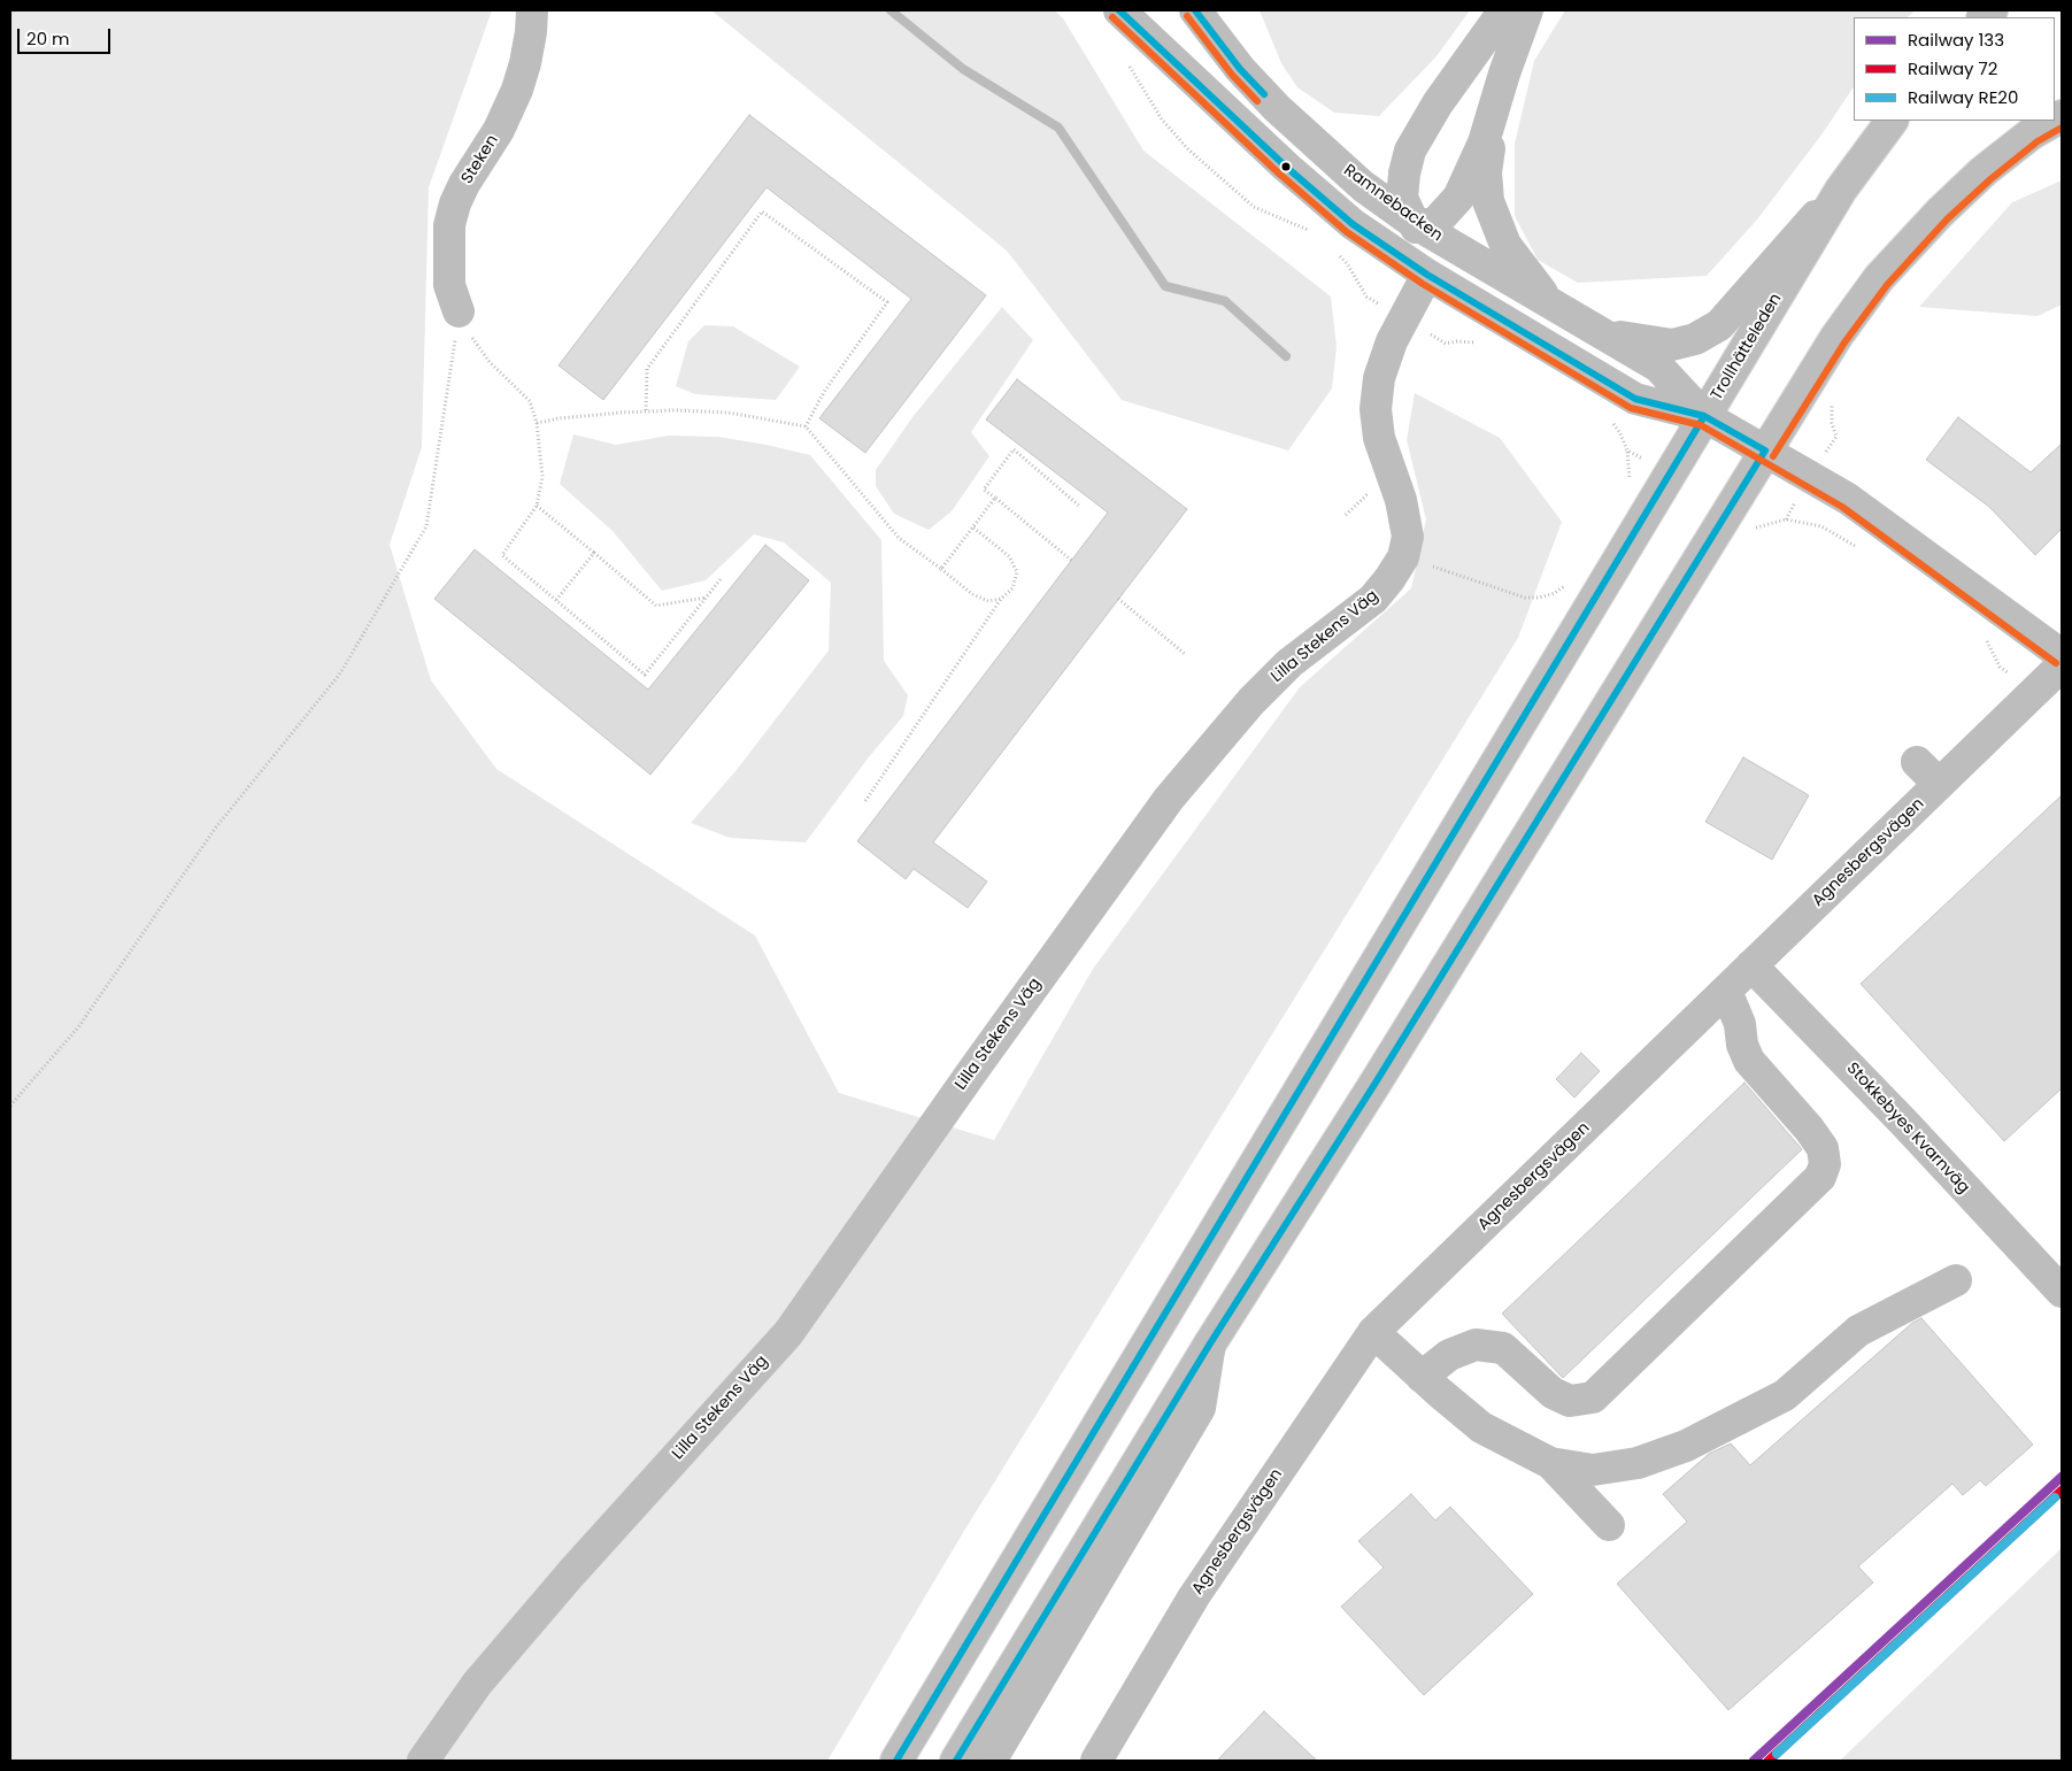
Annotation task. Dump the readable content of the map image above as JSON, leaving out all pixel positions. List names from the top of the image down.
{
  "streets": {
    "main road": [
      "Steken",
      "Ramnebacken",
      "Trollhätteleden",
      "Lilla Stekens Väg",
      "Agnesbergsvägen",
      "Stokkebyes Kvarnväg"
    ]
  },
  "crossings": [
    ["Ramnebacken", "Trollhätteleden"],
    ["Ramnebacken", "Lilla Stekens Väg"],
    ["Agnesbergsvägen", "Stokkebyes Kvarnväg"]
  ],
  "lines": ["rail line 133", "rail line 72", "rail line RE20"],
  "legend": ["Railway 133", "Railway 72", "Railway RE20"],
  "scale_bar": "20 m"
}
